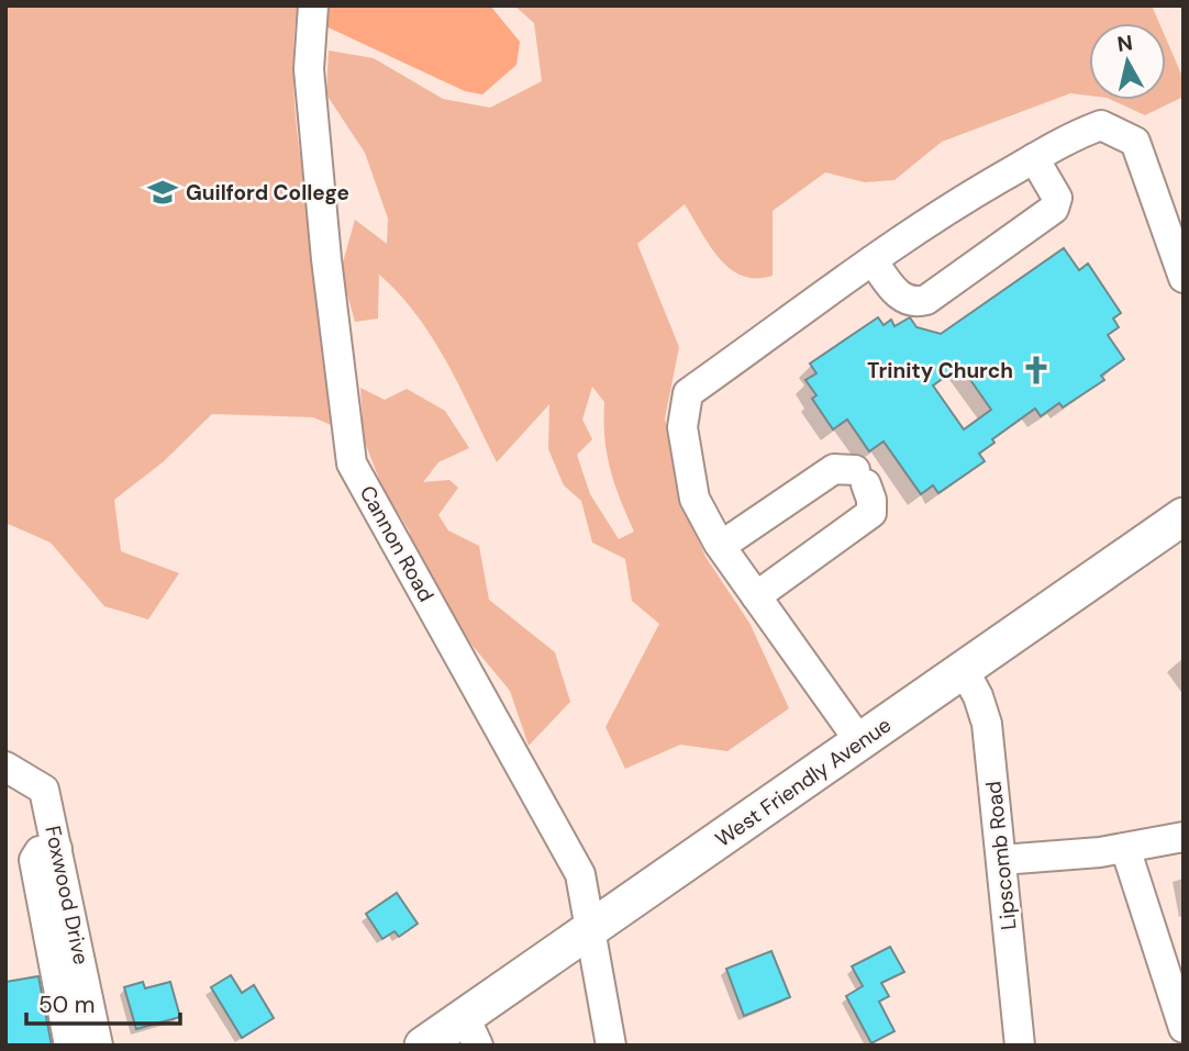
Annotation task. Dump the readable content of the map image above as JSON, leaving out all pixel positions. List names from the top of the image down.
{
  "streets": {
    "main road": ["West Friendly Avenue"],
    "street": ["Cannon Road", "Lipscomb Road", "Foxwood Drive"]
  },
  "crossings": [
    ["Cannon Road", "West Friendly Avenue"],
    ["West Friendly Avenue", "Lipscomb Road"]
  ],
  "places": {
    "school or university": ["Guilford College"],
    "church": ["Trinity Church"]
  },
  "scale_bar": "50 m",
  "north": "top"
}
